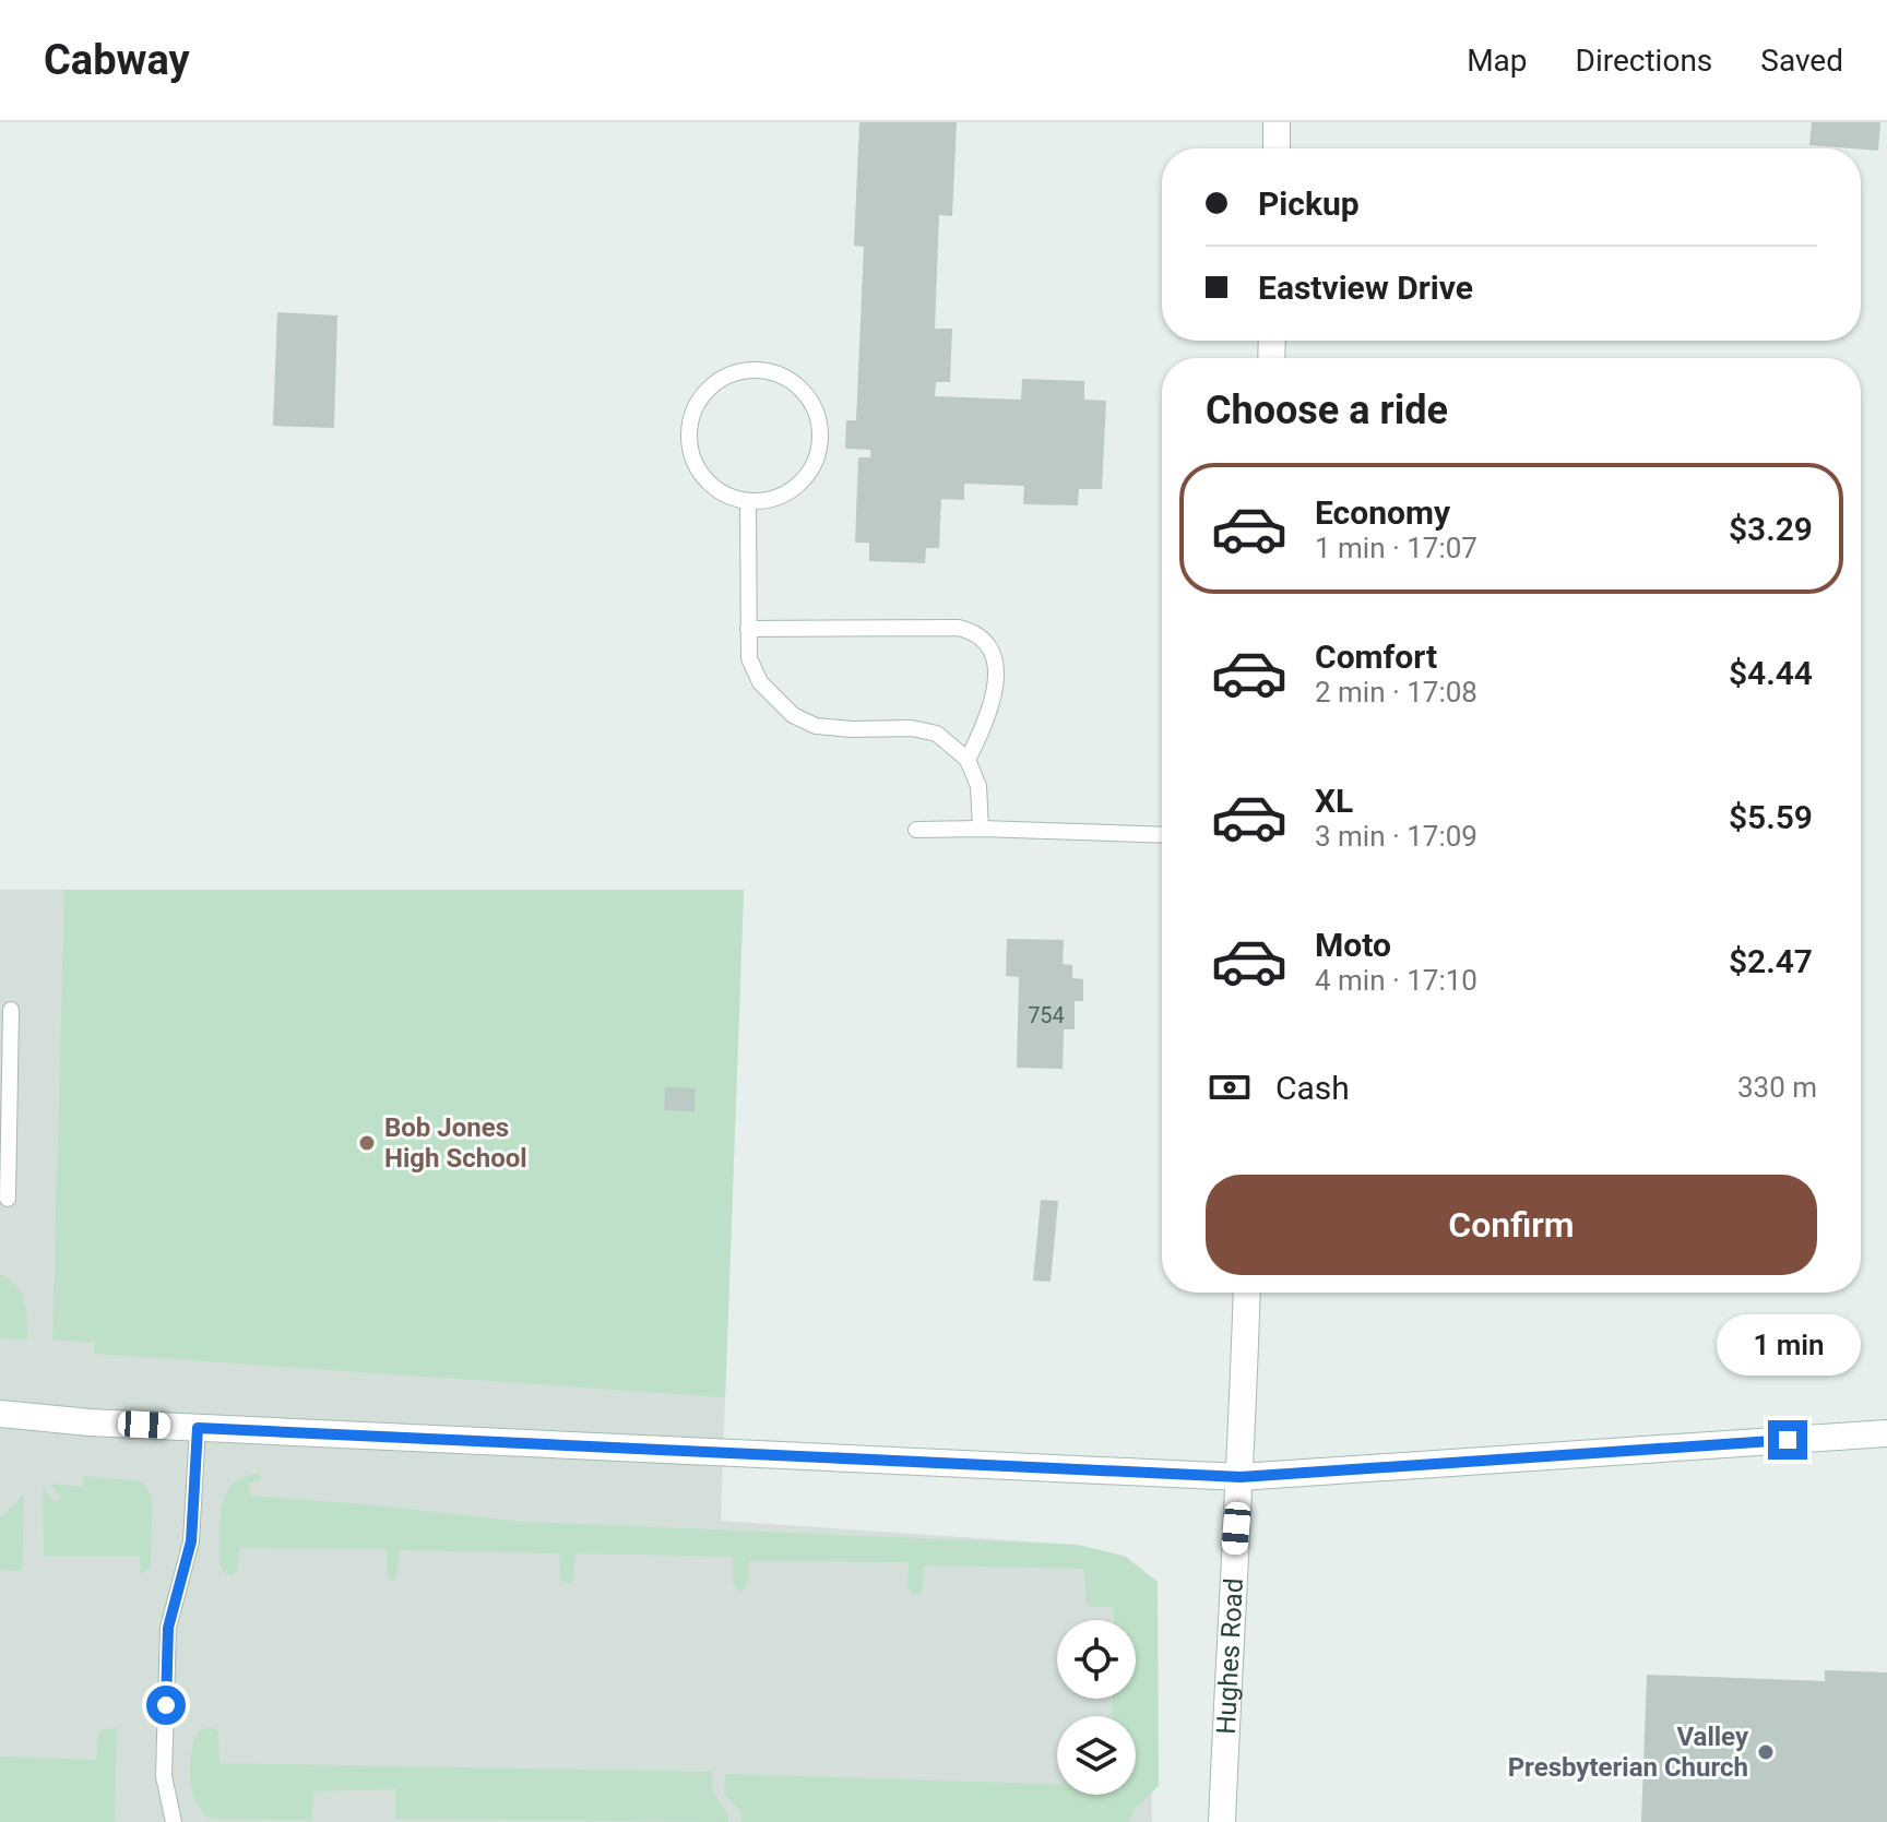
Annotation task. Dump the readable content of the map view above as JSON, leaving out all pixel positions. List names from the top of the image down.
{
  "streets": {
    "street": ["Hughes Road"]
  },
  "places": ["Bob Jones High School", "Valley Presbyterian Church"],
  "house_numbers": ["754"],
  "page": {
    "header": "Cabway",
    "nav": ["Map", "Directions", "Saved"],
    "banner": ["Pickup", "Eastview Drive"],
    "heading": "Choose a ride",
    "list": [
      {
        "name": "Economy",
        "note": "1 min · 17:07",
        "value": "$3.29"
      },
      {
        "name": "Comfort",
        "note": "2 min · 17:08",
        "value": "$4.44"
      },
      {
        "name": "XL",
        "note": "3 min · 17:09",
        "value": "$5.59"
      },
      {
        "name": "Moto",
        "note": "4 min · 17:10",
        "value": "$2.47"
      }
    ],
    "pay": ["Cash", "330 m"],
    "buttons": "Confirm",
    "bubble": "1 min"
  }
}
